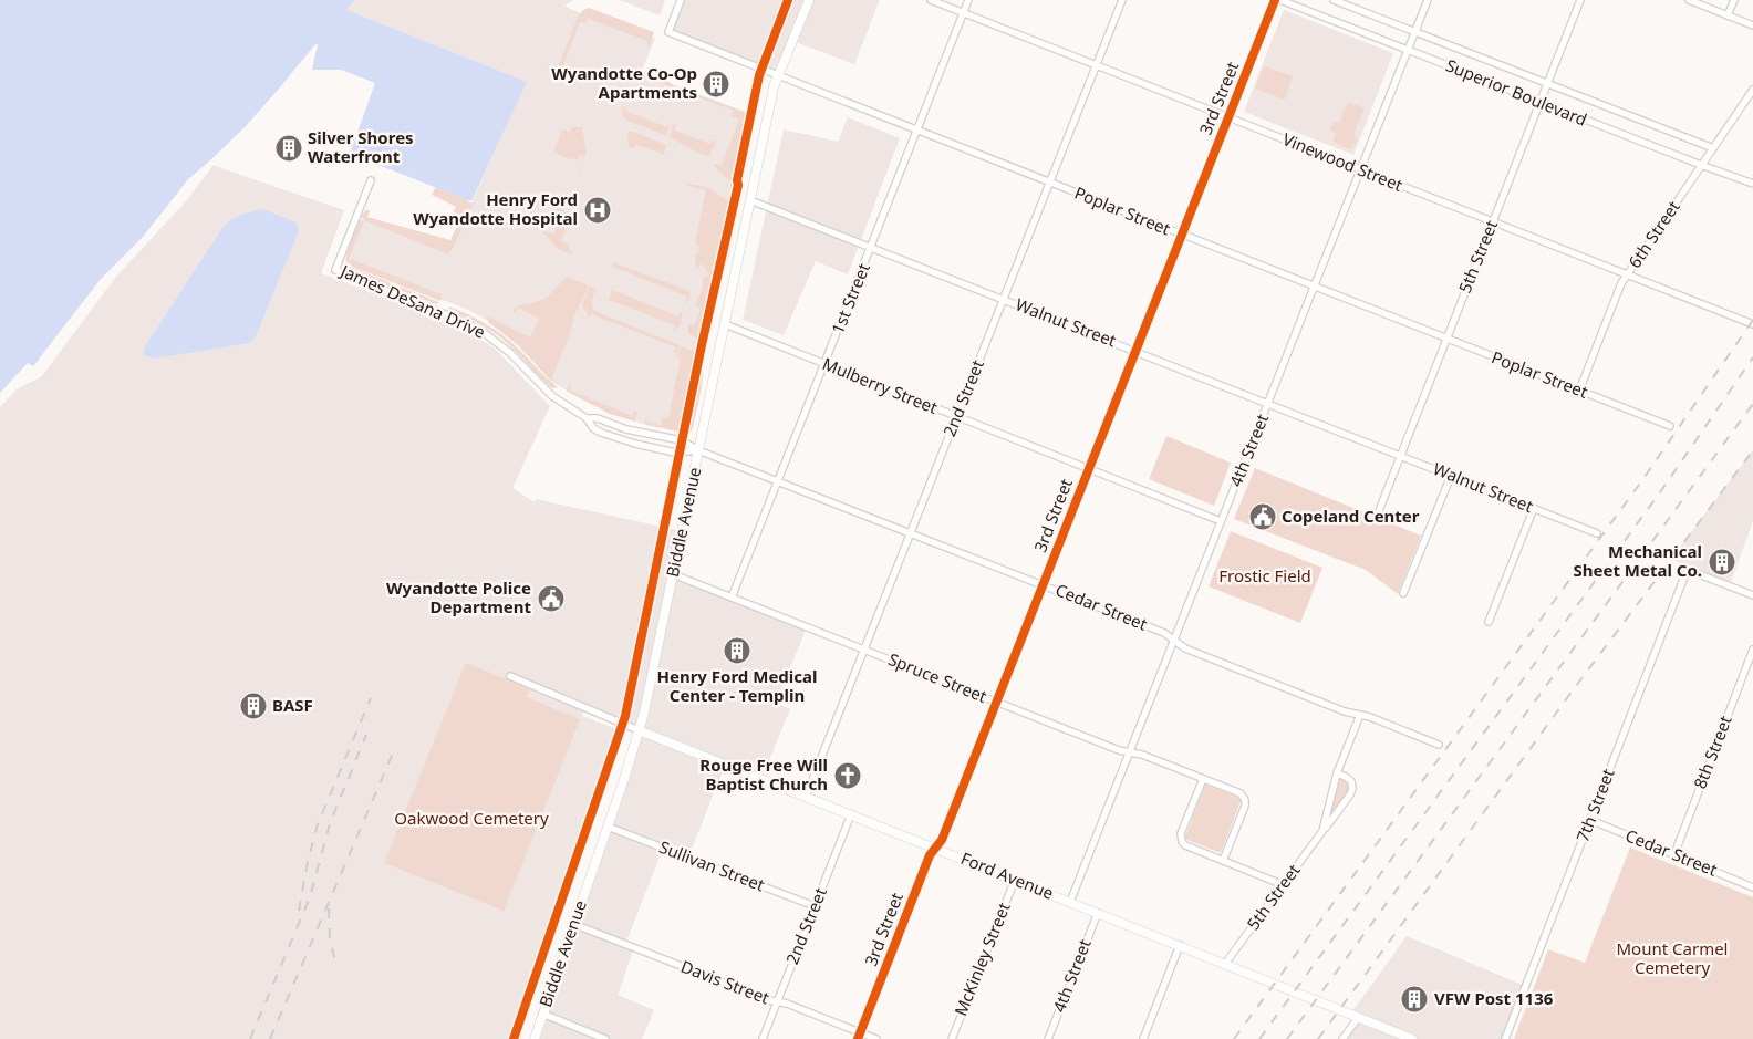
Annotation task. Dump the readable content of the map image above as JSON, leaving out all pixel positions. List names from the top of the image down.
{
  "streets": {
    "main road": ["Biddle Avenue", "Ford Avenue"],
    "street": [
      "Superior Boulevard",
      "3rd Street",
      "Vinewood Street",
      "Poplar Street",
      "6th Street",
      "5th Street",
      "1st Street",
      "James DeSana Drive",
      "Walnut Street",
      "Mulberry Street",
      "2nd Street",
      "4th Street",
      "Cedar Street",
      "Spruce Street",
      "8th Street",
      "7th Street",
      "Sullivan Street",
      "McKinley Street",
      "Davis Street"
    ]
  },
  "crossings": [
    ["Superior Boulevard", "6th Street"],
    ["Superior Boulevard", "5th Street"],
    ["Superior Boulevard", "4th Street"],
    ["3rd Street", "Vinewood Street"],
    ["3rd Street", "Poplar Street"],
    ["3rd Street", "Walnut Street"],
    ["3rd Street", "Mulberry Street"],
    ["3rd Street", "Cedar Street"],
    ["3rd Street", "Spruce Street"],
    ["3rd Street", "Ford Avenue"],
    ["3rd Street", "Davis Street"],
    ["Vinewood Street", "6th Street"],
    ["Vinewood Street", "5th Street"],
    ["Vinewood Street", "1st Street"],
    ["Vinewood Street", "2nd Street"],
    ["Vinewood Street", "4th Street"],
    ["Poplar Street", "6th Street"],
    ["Poplar Street", "5th Street"],
    ["Poplar Street", "1st Street"],
    ["Poplar Street", "2nd Street"],
    ["Poplar Street", "4th Street"],
    ["Poplar Street", "Biddle Avenue"],
    ["5th Street", "Walnut Street"],
    ["5th Street", "Cedar Street"],
    ["5th Street", "Ford Avenue"],
    ["1st Street", "Walnut Street"],
    ["1st Street", "Mulberry Street"],
    ["1st Street", "Cedar Street"],
    ["1st Street", "Spruce Street"],
    ["James DeSana Drive", "Biddle Avenue"],
    ["James DeSana Drive", "Cedar Street"],
    ["Walnut Street", "2nd Street"],
    ["Walnut Street", "4th Street"],
    ["Walnut Street", "Biddle Avenue"],
    ["Mulberry Street", "2nd Street"],
    ["Mulberry Street", "4th Street"],
    ["Mulberry Street", "Biddle Avenue"],
    ["2nd Street", "Cedar Street"],
    ["2nd Street", "Spruce Street"],
    ["2nd Street", "Sullivan Street"],
    ["2nd Street", "Ford Avenue"],
    ["2nd Street", "Davis Street"],
    ["4th Street", "Cedar Street"],
    ["4th Street", "Spruce Street"],
    ["4th Street", "Ford Avenue"],
    ["Biddle Avenue", "Cedar Street"],
    ["Biddle Avenue", "Spruce Street"],
    ["Biddle Avenue", "Sullivan Street"],
    ["Biddle Avenue", "Ford Avenue"],
    ["Biddle Avenue", "Davis Street"],
    ["Cedar Street", "8th Street"],
    ["Cedar Street", "7th Street"],
    ["Ford Avenue", "McKinley Street"]
  ],
  "parks": ["Frostic Field", "Oakwood Cemetery", "Mount Carmel Cemetery"],
  "places": {
    "building": [
      "Wyandotte Co-Op Apartments",
      "Silver Shores Waterfront",
      "Mechanical Sheet Metal Co.",
      "Henry Ford Medical Center - Templin",
      "BASF",
      "VFW Post 1136"
    ],
    "hospital": ["Henry Ford Wyandotte Hospital"],
    "public building": ["Copeland Center", "Wyandotte Police Department"],
    "church": ["Rouge Free Will Baptist Church"]
  }
}
